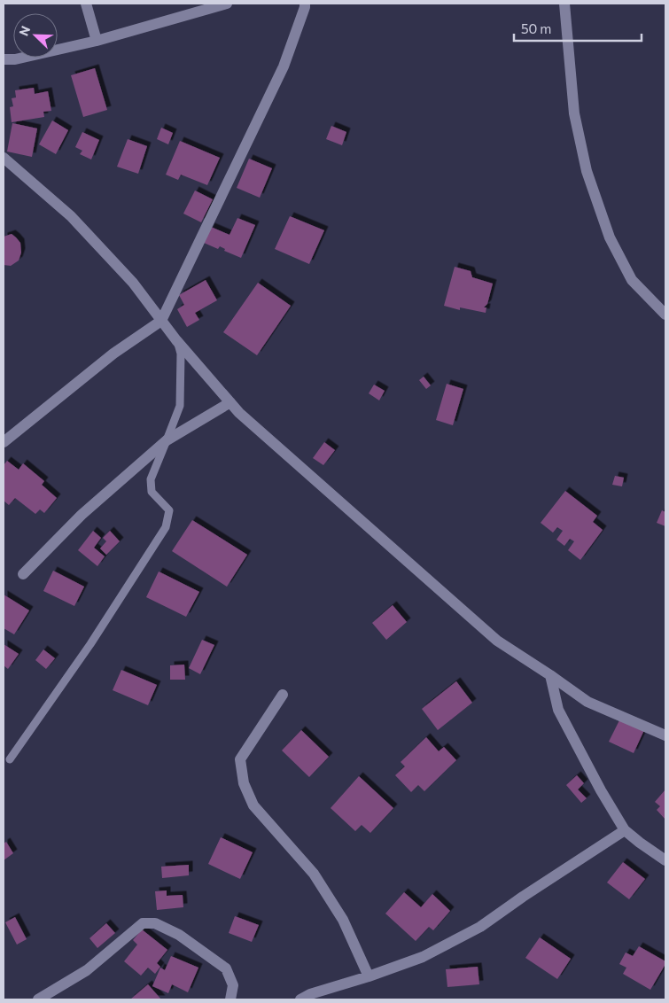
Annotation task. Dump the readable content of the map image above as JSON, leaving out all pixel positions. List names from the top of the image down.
{
  "scale_bar": "50 m",
  "north": "top left"
}
